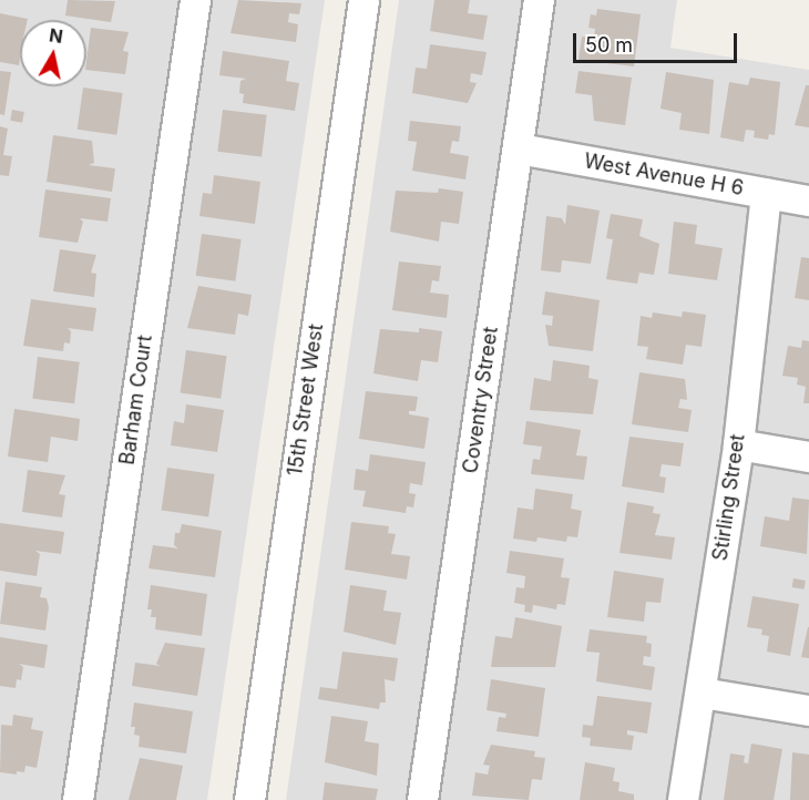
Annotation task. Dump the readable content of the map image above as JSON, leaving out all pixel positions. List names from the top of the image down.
{
  "streets": {
    "street": [
      "West Avenue H 6",
      "Barham Court",
      "15th Street West",
      "Coventry Street",
      "Stirling Street"
    ]
  },
  "crossings": [
    ["West Avenue H 6", "Coventry Street"],
    ["West Avenue H 6", "Stirling Street"]
  ],
  "scale_bar": "50 m",
  "north": "top"
}
